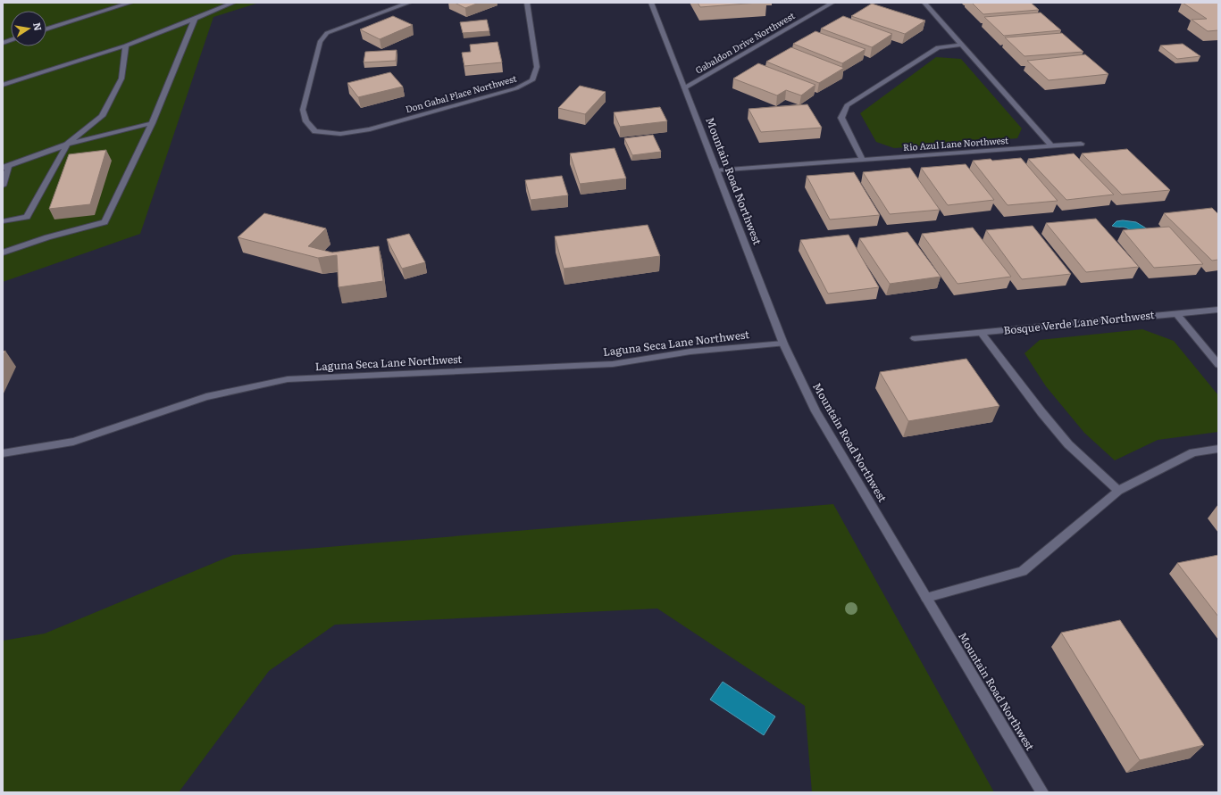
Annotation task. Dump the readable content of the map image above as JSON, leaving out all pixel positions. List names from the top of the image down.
{
  "streets": {
    "street": [
      "Gabaldon Drive Northwest",
      "Don Gabal Place Northwest",
      "Rio Azul Lane Northwest",
      "Mountain Road Northwest",
      "Bosque Verde Lane Northwest",
      "Laguna Seca Lane Northwest"
    ]
  },
  "crossings": [
    ["Gabaldon Drive Northwest", "Mountain Road Northwest"],
    ["Rio Azul Lane Northwest", "Mountain Road Northwest"],
    ["Mountain Road Northwest", "Laguna Seca Lane Northwest"]
  ],
  "north": "right"
}
